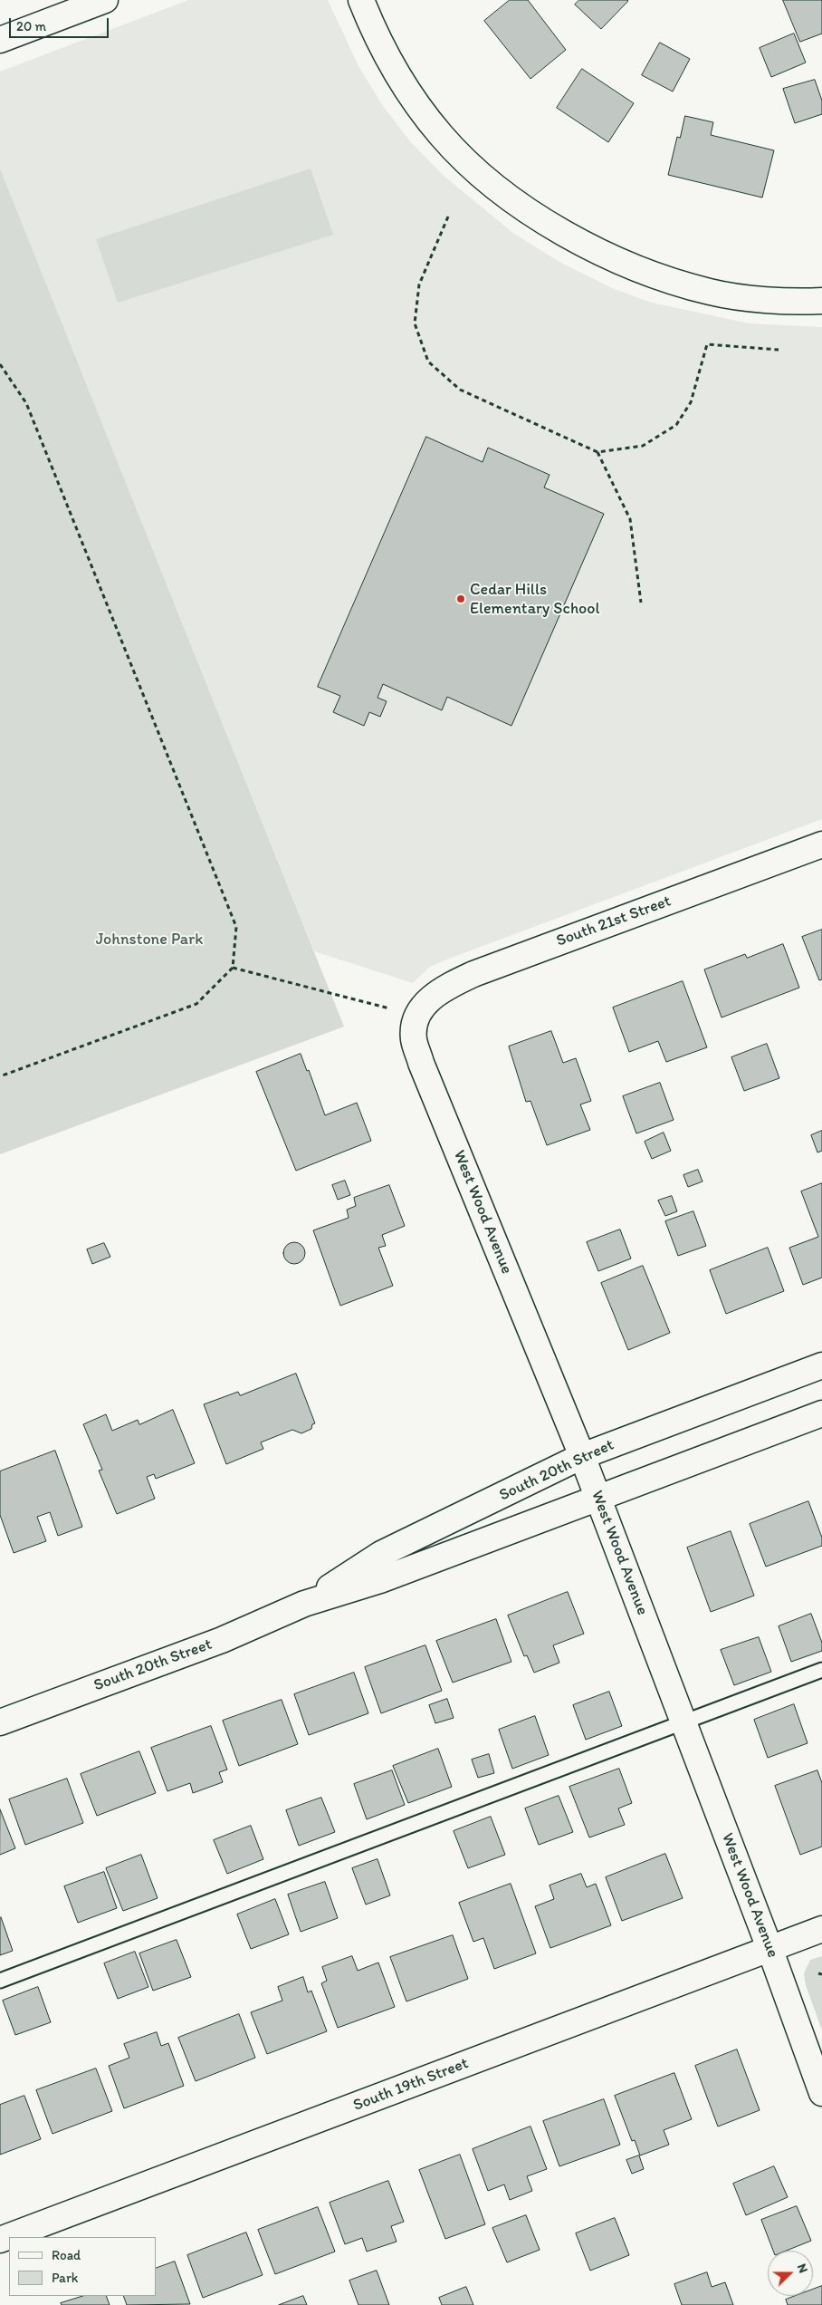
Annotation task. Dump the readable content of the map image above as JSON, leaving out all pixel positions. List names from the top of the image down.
{
  "streets": {
    "street": [
      "South 21st Street",
      "West Wood Avenue",
      "South 20th Street",
      "South 19th Street"
    ]
  },
  "crossings": [
    ["South 21st Street", "West Wood Avenue"],
    ["West Wood Avenue", "South 20th Street"],
    ["West Wood Avenue", "South 19th Street"]
  ],
  "parks": ["Johnstone Park"],
  "places": ["Cedar Hills Elementary School"],
  "legend": ["Road", "Park"],
  "scale_bar": "20 m",
  "north": "right"
}
